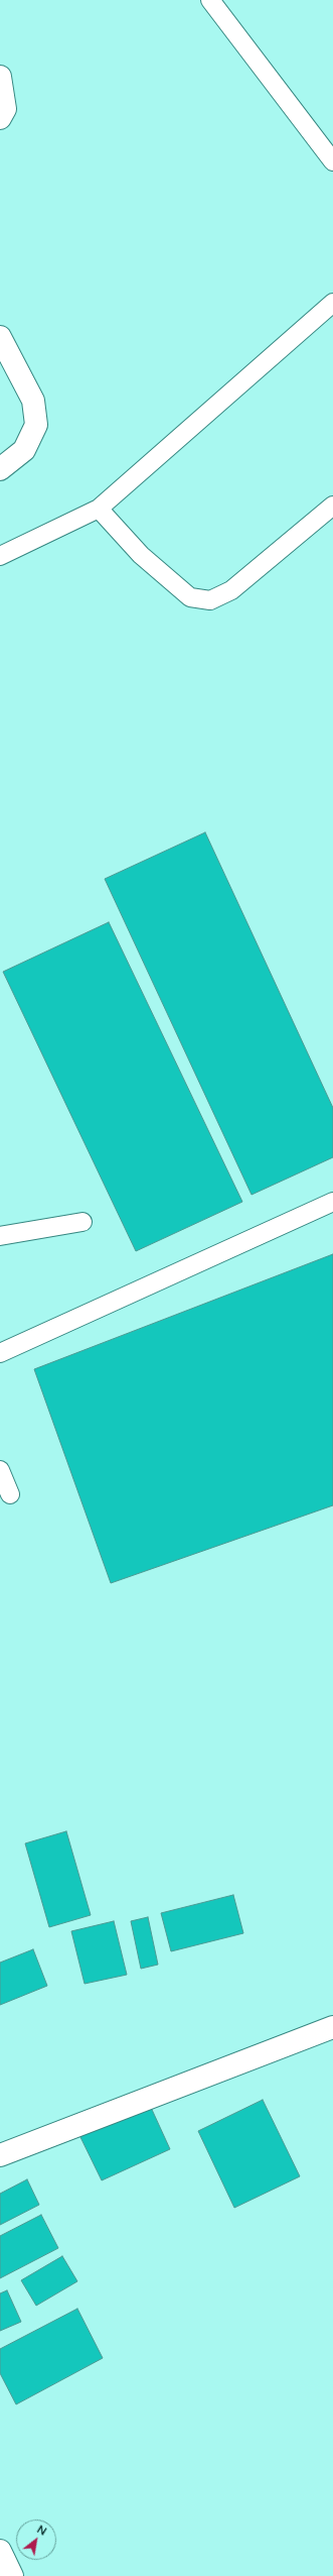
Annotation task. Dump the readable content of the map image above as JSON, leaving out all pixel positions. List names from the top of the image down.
{
  "north": "top right"
}
